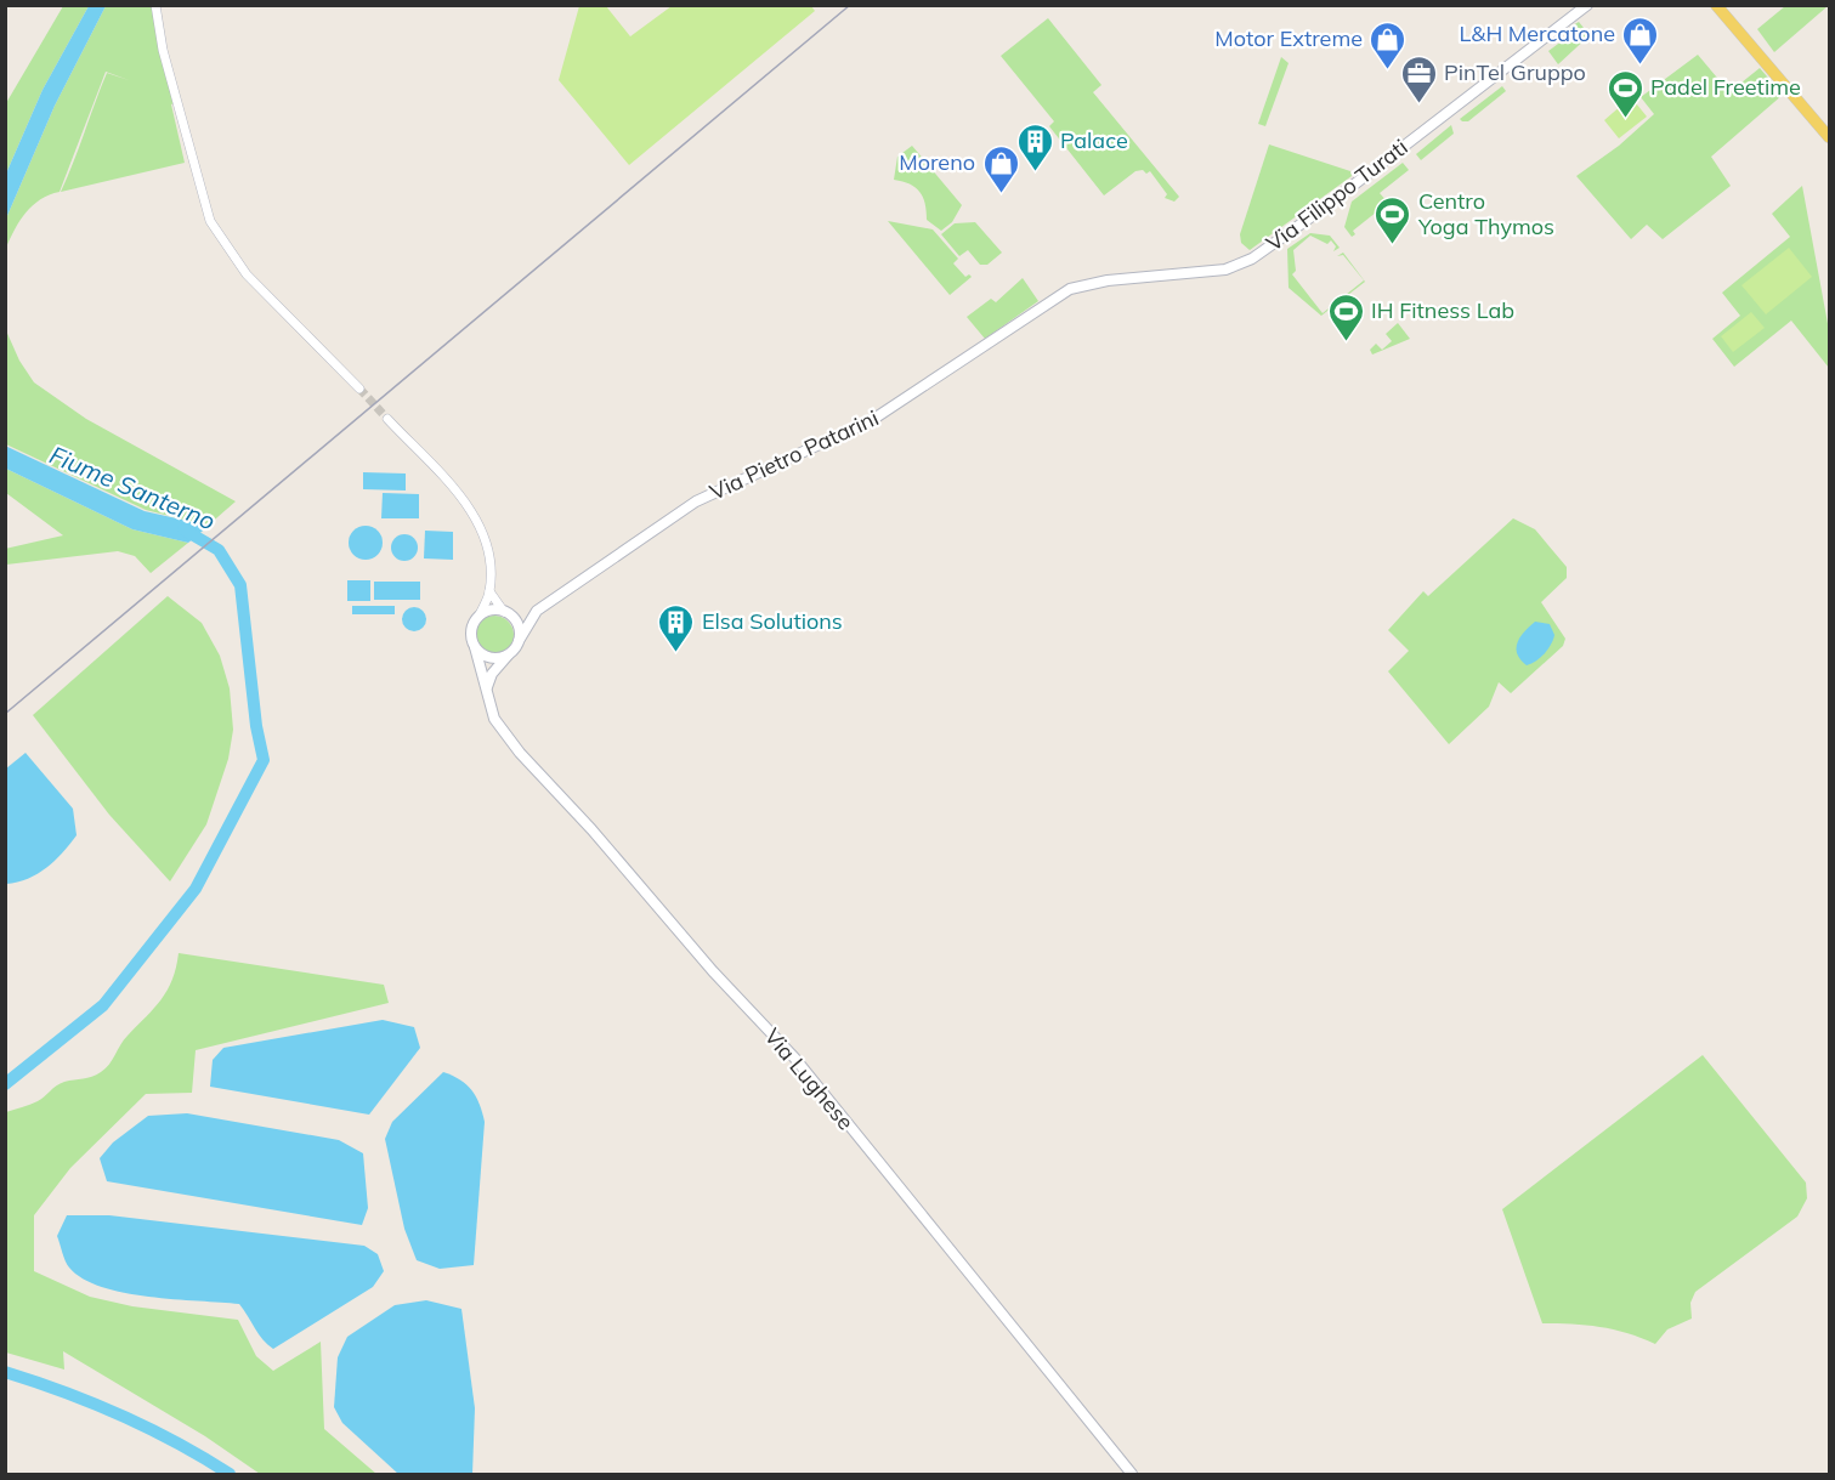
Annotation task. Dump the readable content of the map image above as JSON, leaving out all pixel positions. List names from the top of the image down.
{
  "streets": {
    "main road": ["Via Filippo Turati", "Via Pietro Patarini", "Via Lughese"]
  },
  "crossings": [
    ["Via Filippo Turati", "Via Pietro Patarini"],
    ["Via Pietro Patarini", "Via Lughese"]
  ],
  "water": ["Fiume Santerno"],
  "places": {
    "shop": ["L&H Mercatone", "Motor Extreme", "Moreno"],
    "office": ["PinTel Gruppo"],
    "sports": ["Padel Freetime", "Centro Yoga Thymos", "IH Fitness Lab"],
    "building": ["Palace", "Elsa Solutions"]
  }
}
